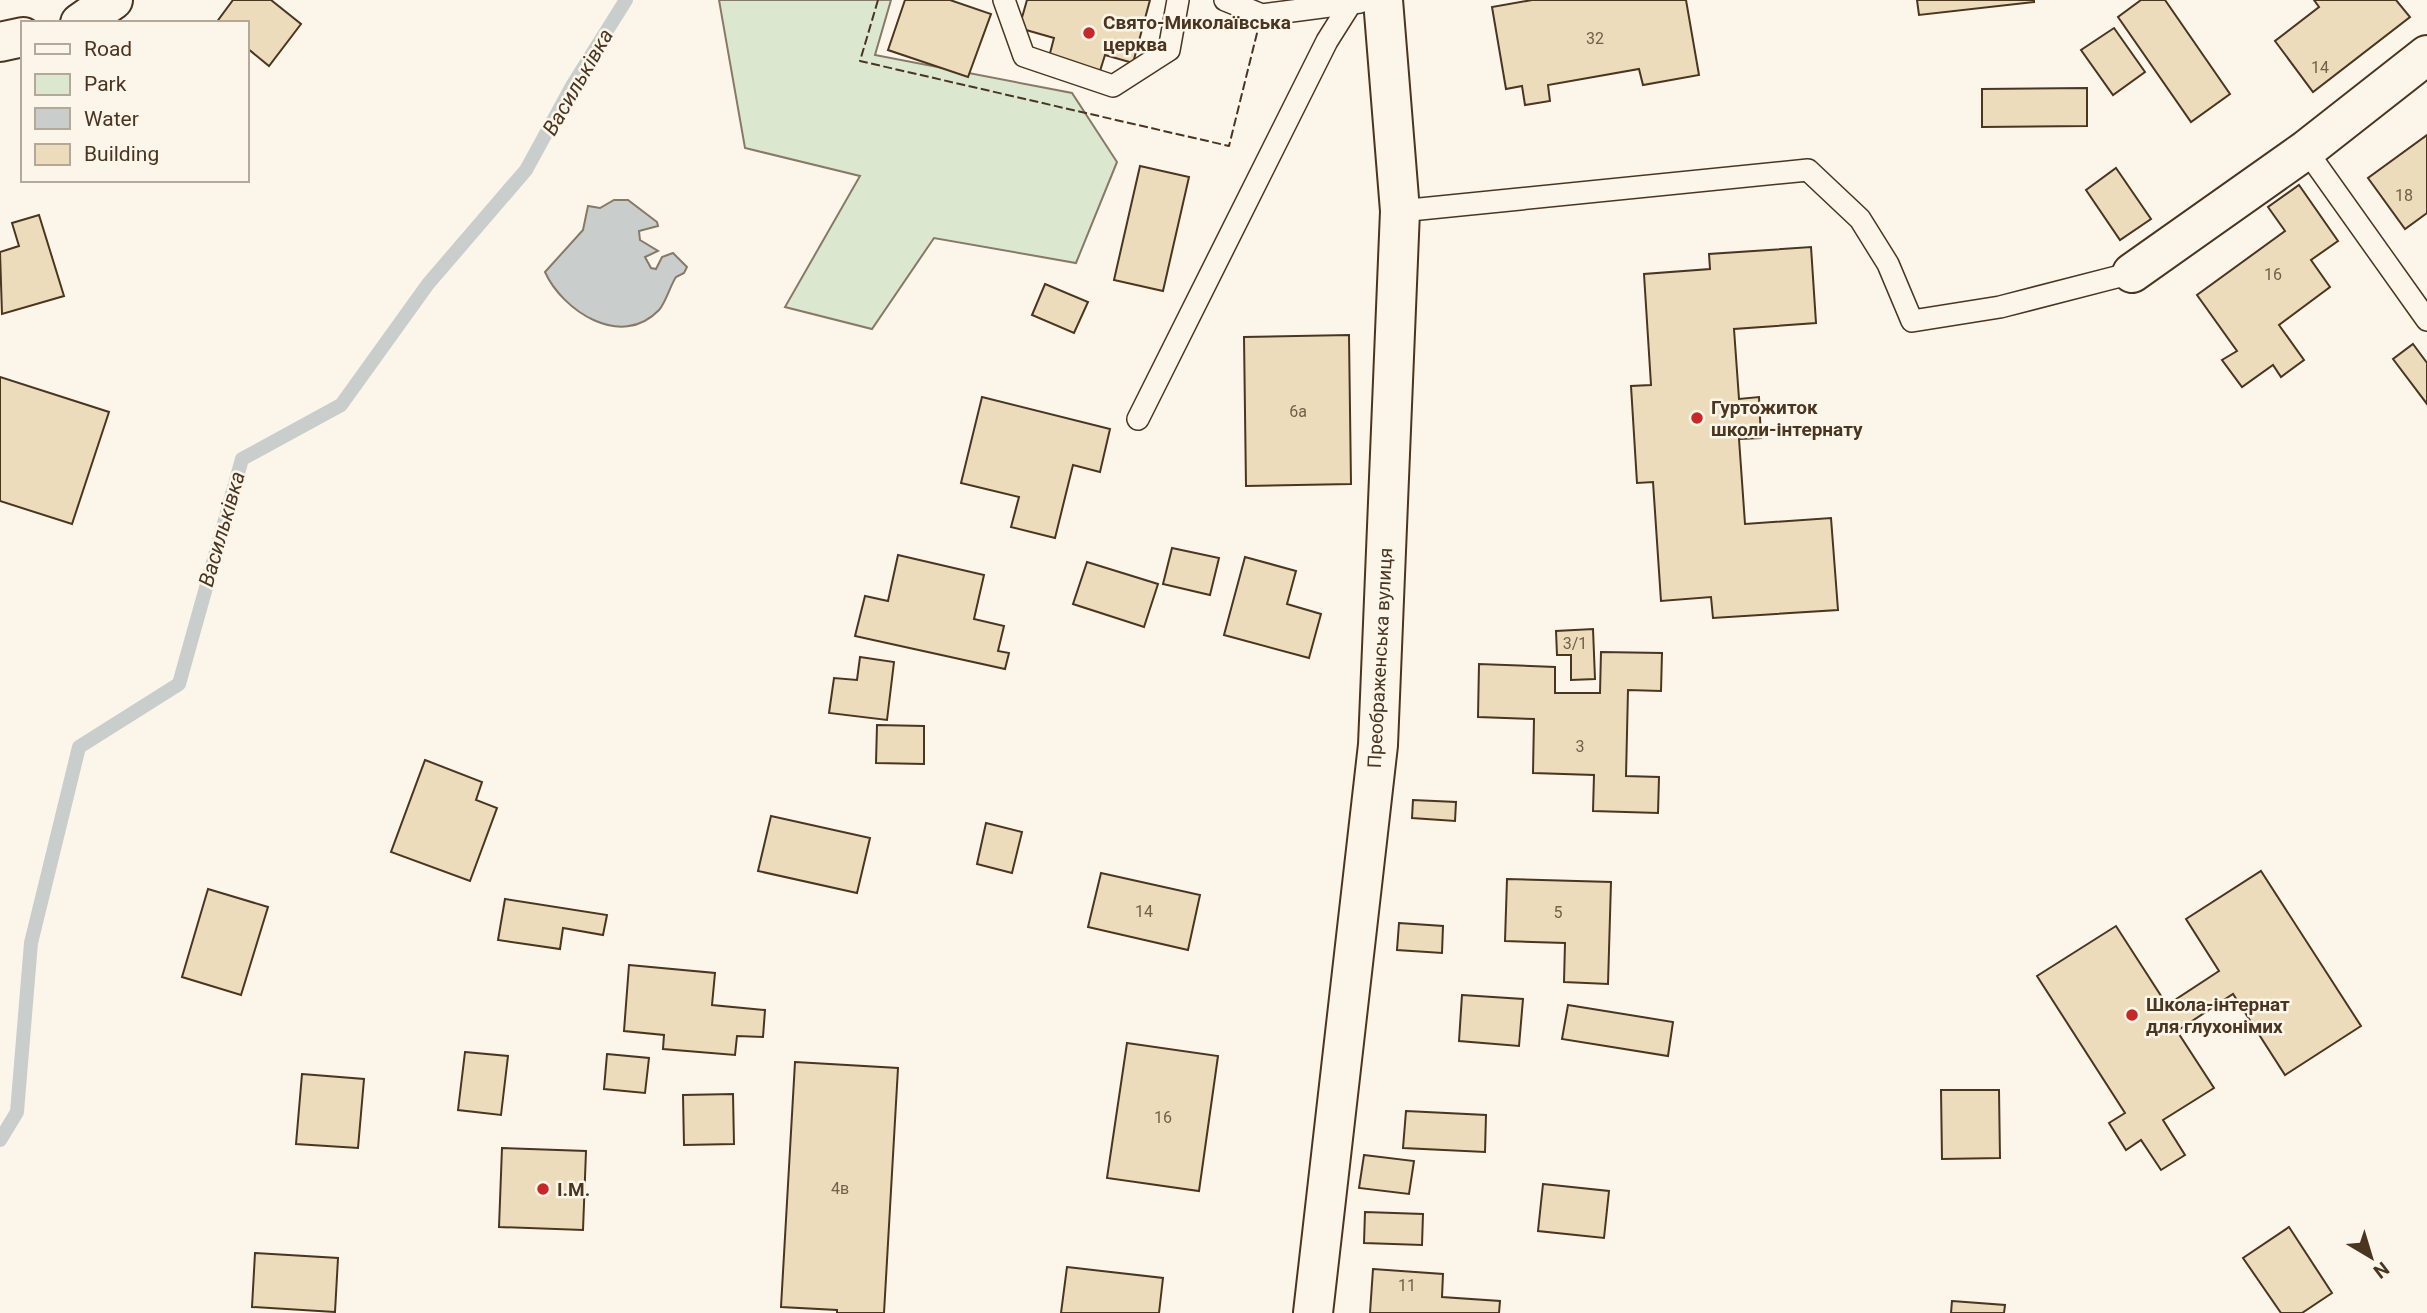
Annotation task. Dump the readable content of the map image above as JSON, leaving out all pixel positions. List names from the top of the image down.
{
  "streets": {
    "street": ["Преображенська вулиця"]
  },
  "water": ["Васильківка"],
  "places": [
    "Свято-Миколаївська церква",
    "Гуртожиток школи-інтернату",
    "Школа-інтернат для глухонімих",
    "І.М."
  ],
  "house_numbers": [
    "32",
    "14",
    "18",
    "16",
    "6а",
    "3/1",
    "3",
    "14",
    "5",
    "16",
    "4в",
    "11"
  ],
  "legend": [
    "Road",
    "Park",
    "Water",
    "Building"
  ],
  "north": "bottom right"
}
